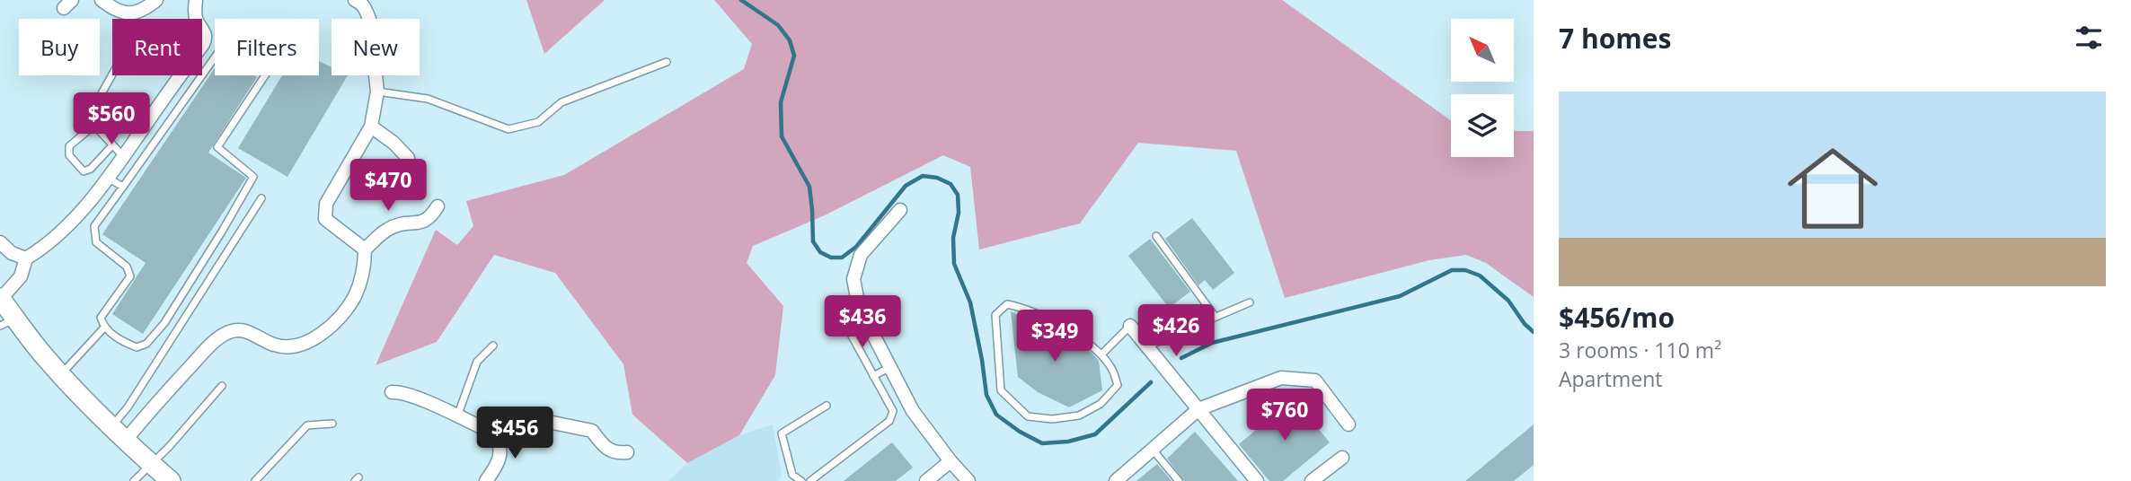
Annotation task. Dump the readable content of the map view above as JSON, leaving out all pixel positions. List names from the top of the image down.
{
  "north": "top left",
  "page": {
    "heading": "7 homes",
    "chip": [
      "Buy",
      "Rent",
      "Filters",
      "New"
    ],
    "list": [
      {
        "name": "$456/mo",
        "note": "3 rooms · 110 m² · Apartment"
      }
    ],
    "price": [
      "$560",
      "$470",
      "$436",
      "$426",
      "$349",
      "$760",
      "$456"
    ]
  }
}
